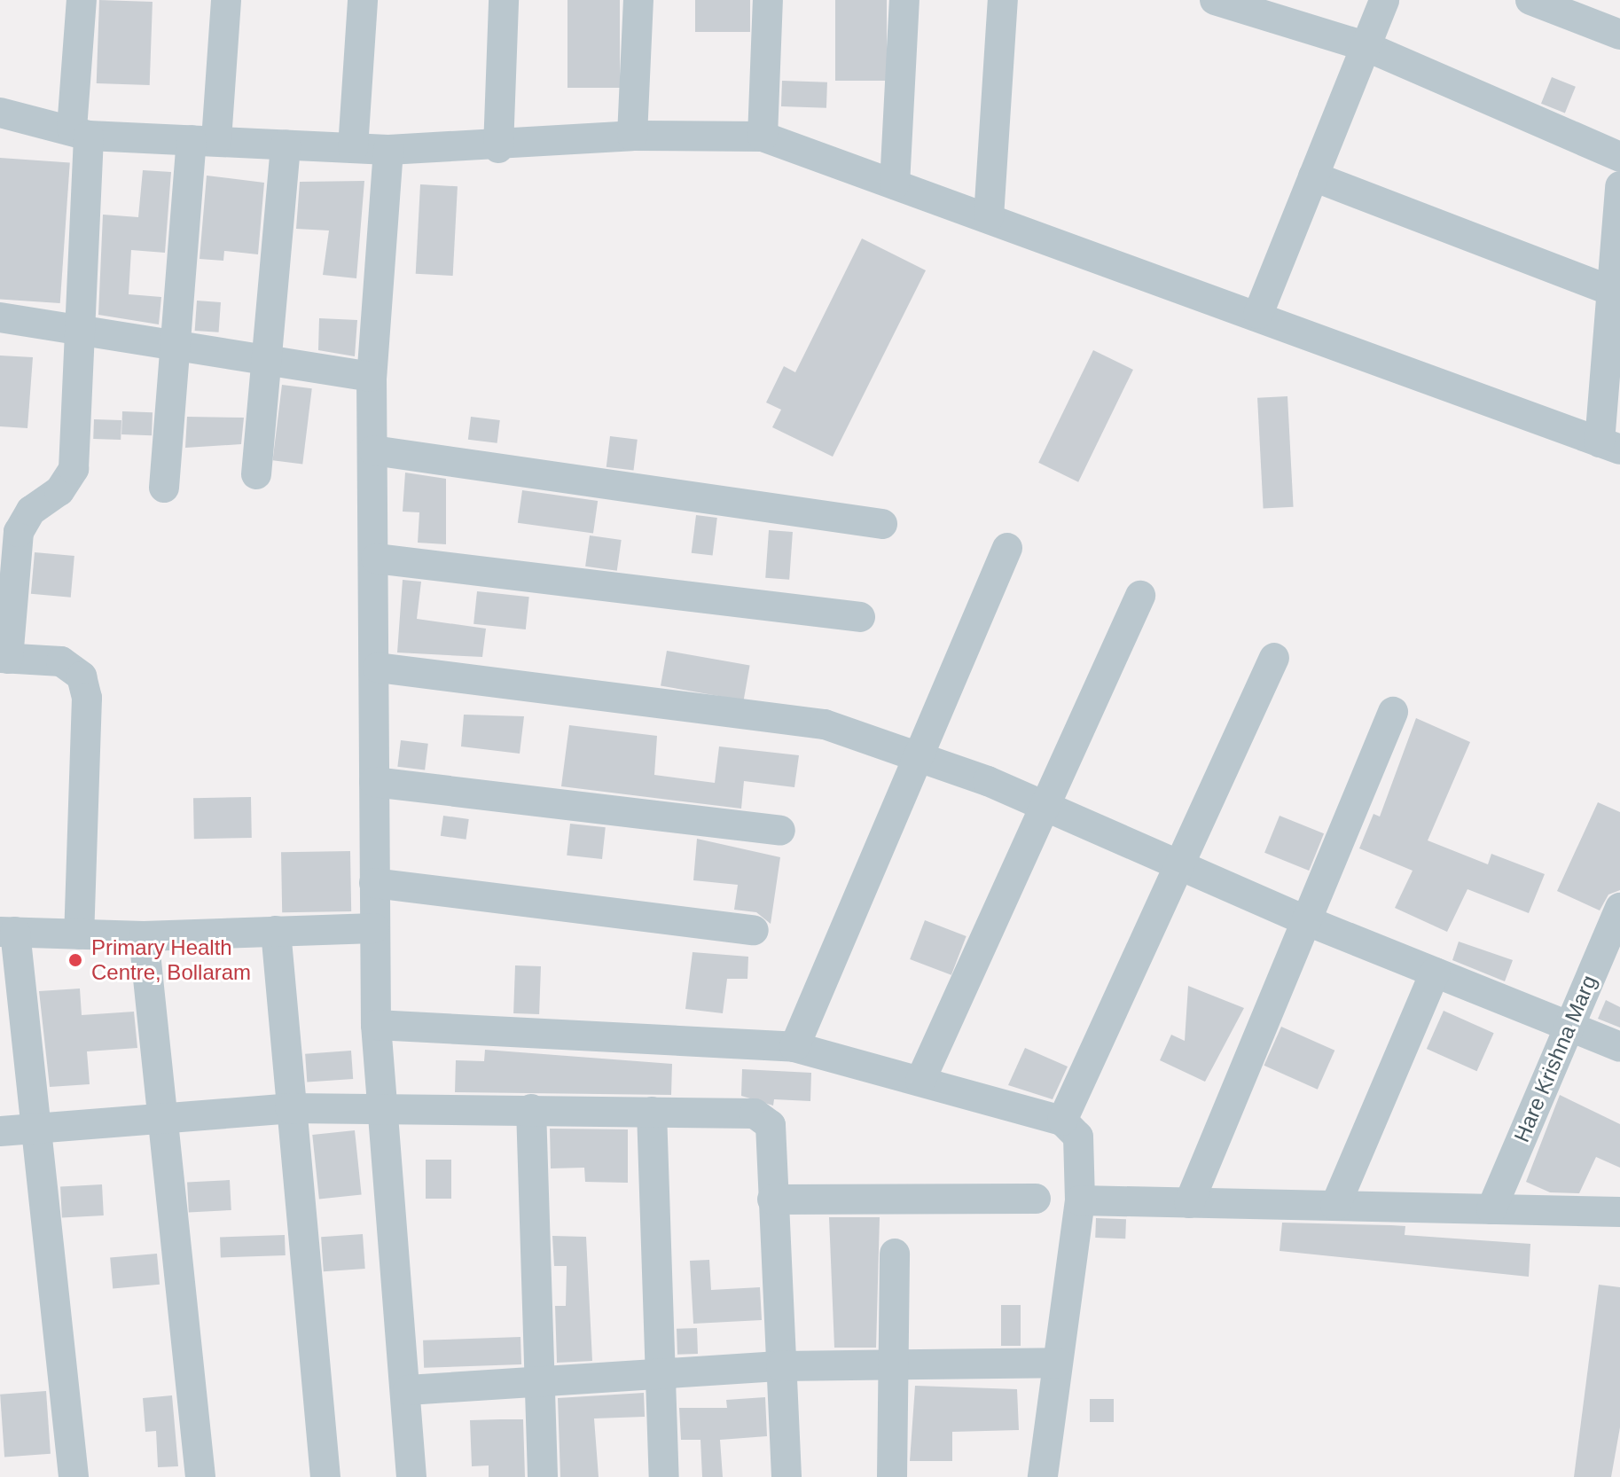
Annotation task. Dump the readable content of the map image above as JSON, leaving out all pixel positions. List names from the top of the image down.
{
  "streets": {
    "street": ["Hare Krishna Marg"]
  },
  "places": ["Primary Health Centre, Bollaram"]
}
